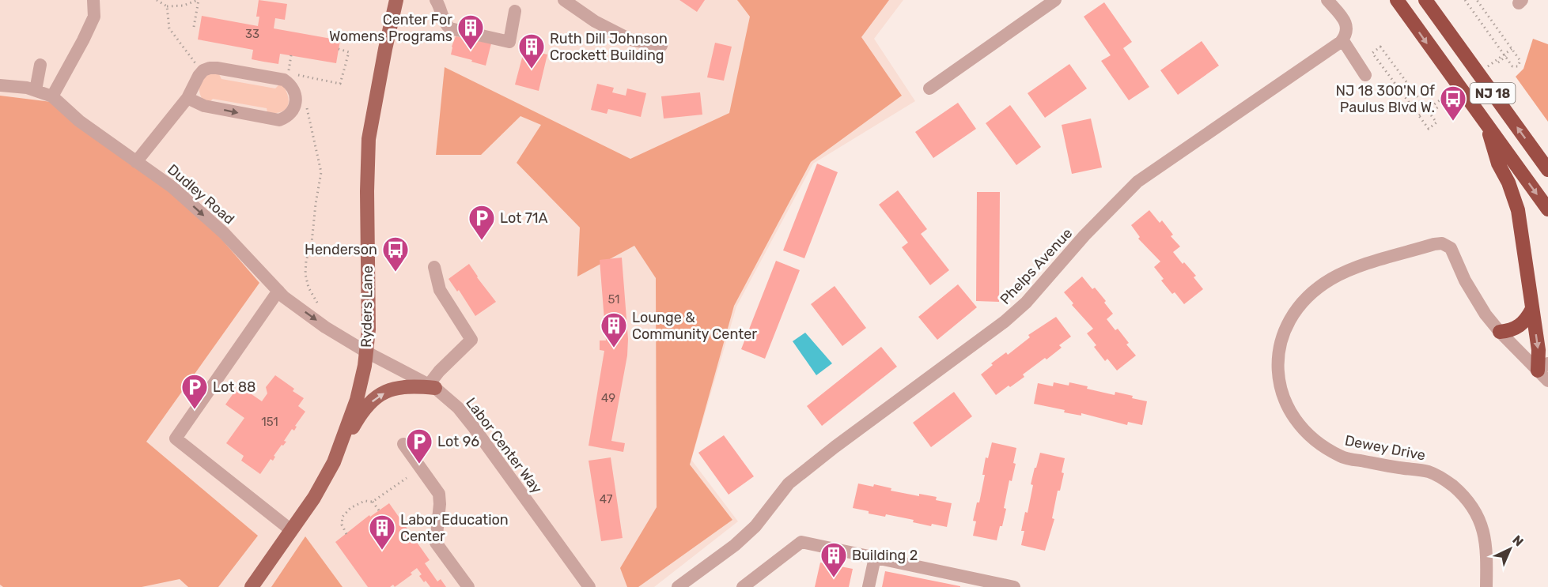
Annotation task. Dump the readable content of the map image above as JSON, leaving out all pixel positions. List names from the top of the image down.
{
  "streets": {
    "highway": ["NJ 18"],
    "main road": ["Ryders Lane"],
    "street": [
      "Dudley Road",
      "Phelps Avenue",
      "Labor Center Way",
      "Dewey Drive"
    ]
  },
  "crossings": [
    ["Dudley Road", "Ryders Lane"],
    ["Dudley Road", "Labor Center Way"],
    ["Ryders Lane", "Labor Center Way"]
  ],
  "one_way": ["Dudley Road"],
  "places": {
    "building": [
      "Center For Womens Programs",
      "Ruth Dill Johnson Crockett Building",
      "Lounge & Community Center",
      "Labor Education Center",
      "Building 2"
    ],
    "bus stop": ["NJ 18 300'N Of Paulus Blvd W.", "Henderson"],
    "parking": ["Lot 71A", "Lot 88", "Lot 96"]
  },
  "house_numbers": [
    "33",
    "51",
    "49",
    "151",
    "47"
  ],
  "north": "top right"
}
